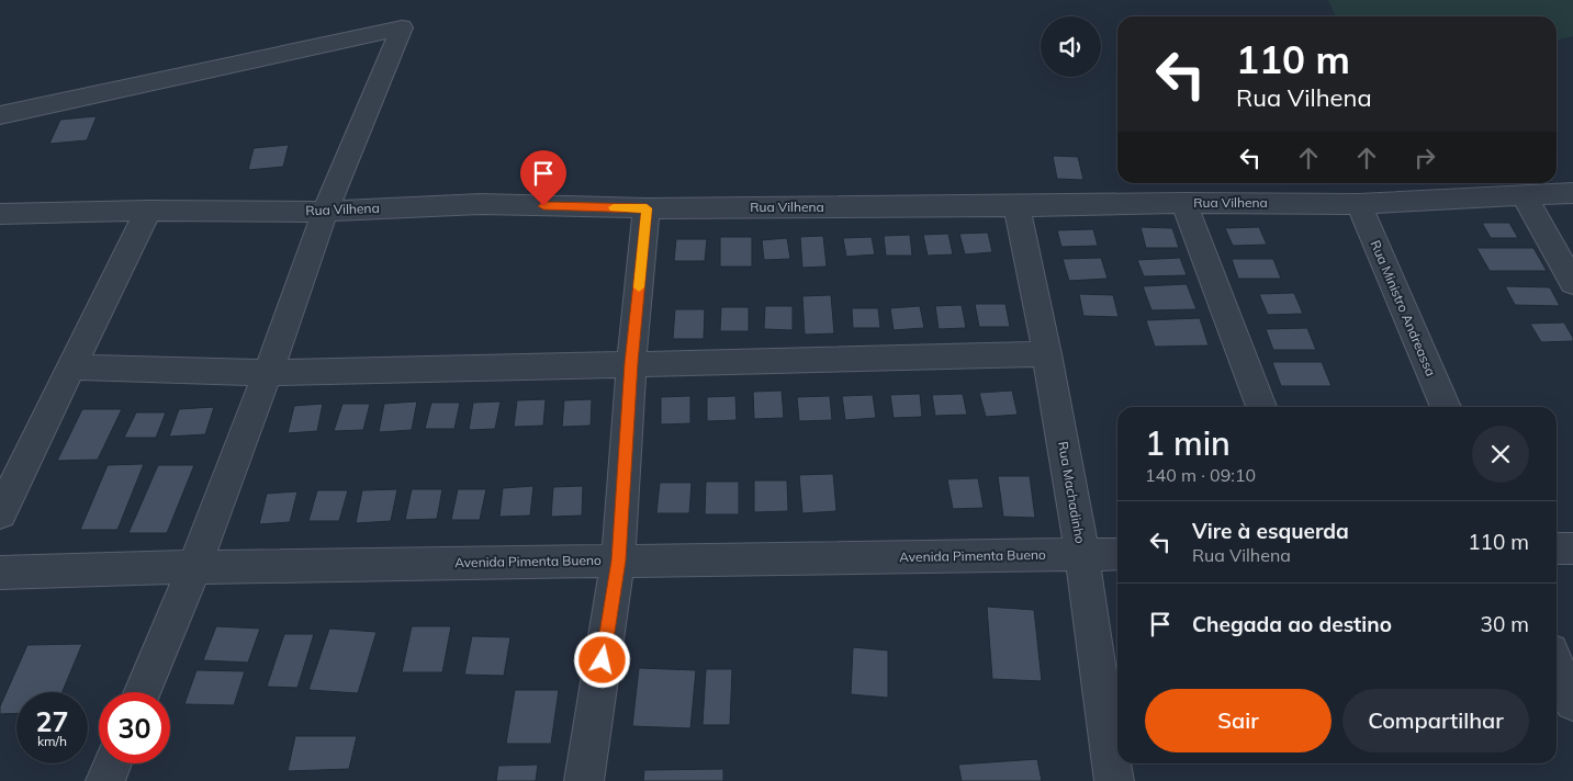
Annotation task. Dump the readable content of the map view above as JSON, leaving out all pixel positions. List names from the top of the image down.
{
  "streets": {
    "street": [
      "Rua Vilhena",
      "Rua Ministro Andreassa",
      "Rua Machadinho",
      "Avenida Pimenta Bueno"
    ]
  },
  "crossings": [
    ["Rua Vilhena", "Rua Ministro Andreassa"],
    ["Rua Vilhena", "Rua Machadinho"],
    ["Rua Machadinho", "Avenida Pimenta Bueno"]
  ],
  "page": {
    "turn": ["110 m", "Rua Vilhena"],
    "heading": ["1 min", "140 m · 09:10"],
    "list": [
      {
        "name": "Vire à esquerda",
        "note": "Rua Vilhena",
        "value": "110 m"
      },
      {
        "name": "Chegada ao destino",
        "value": "30 m"
      }
    ],
    "buttons": ["Sair", "Compartilhar"],
    "speed": "27 km/h",
    "limit": "30"
  }
}
